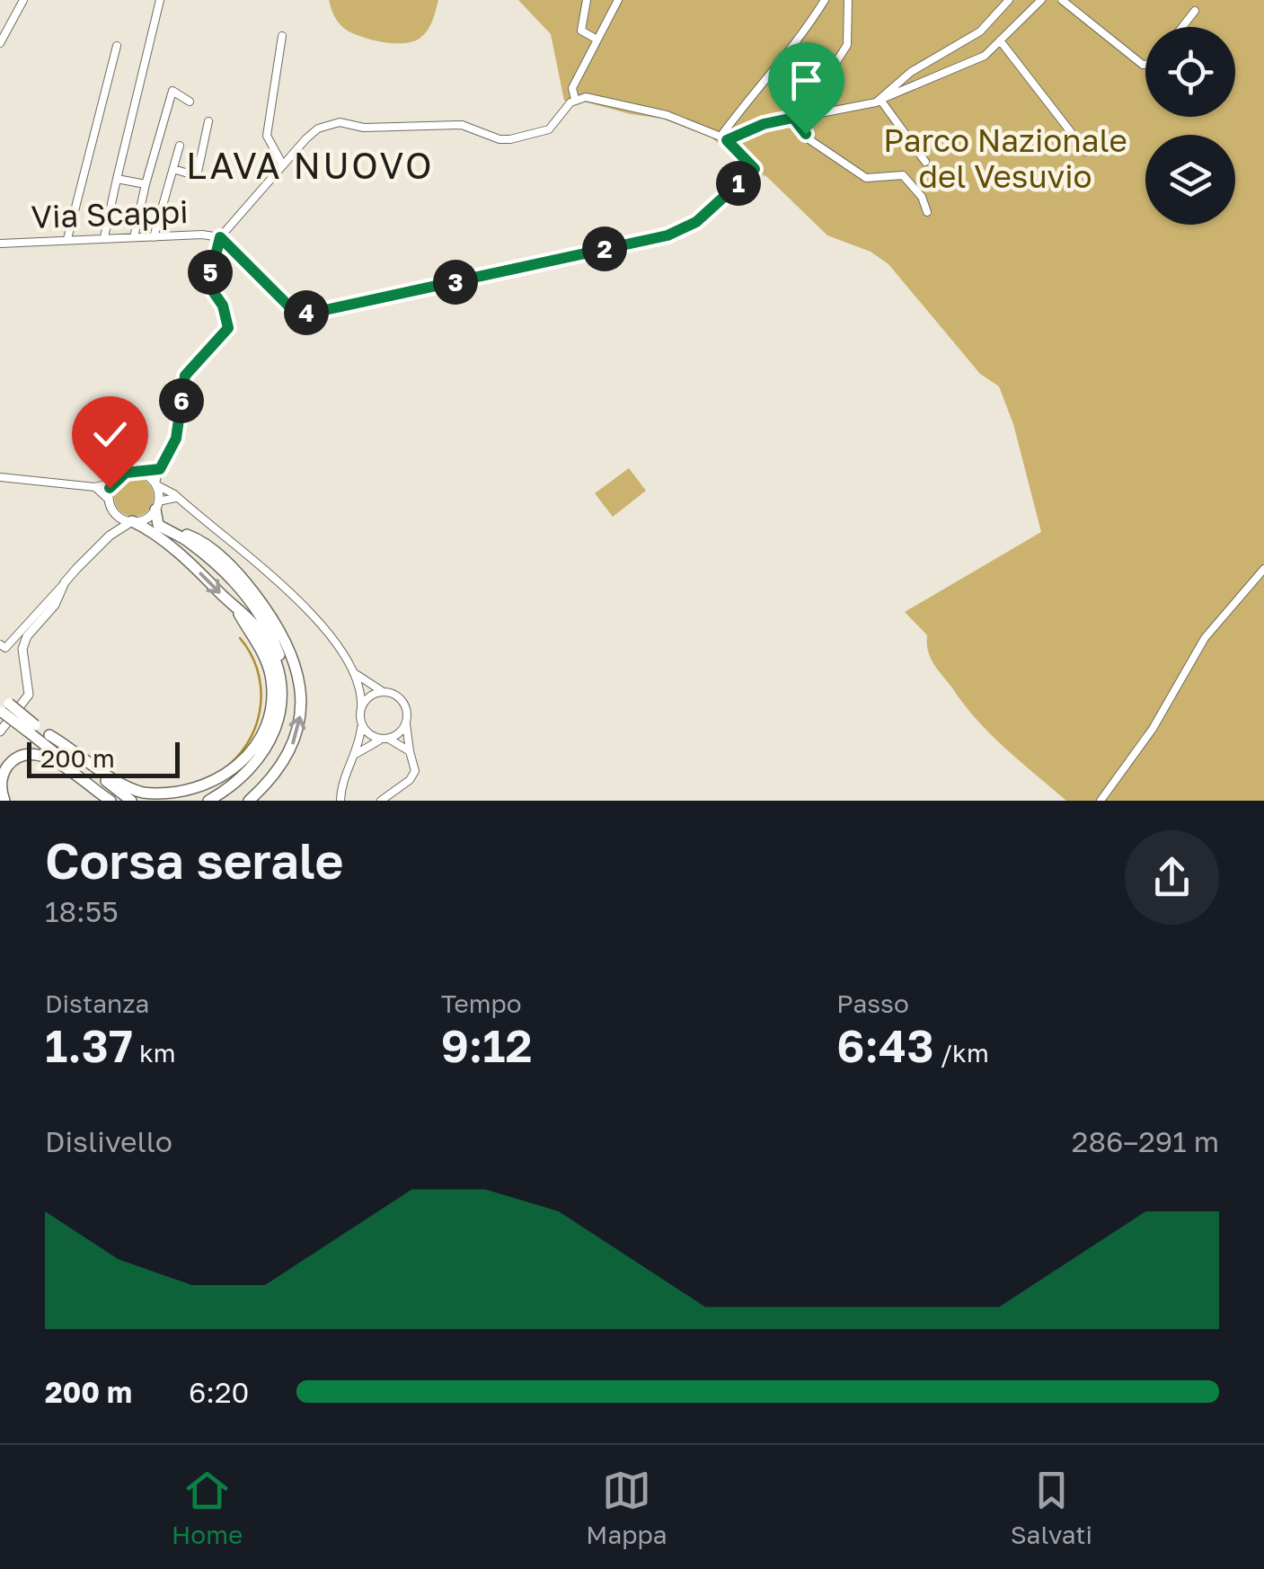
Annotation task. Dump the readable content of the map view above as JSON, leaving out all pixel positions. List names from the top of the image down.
{
  "streets": {
    "street": ["Via Scappi"]
  },
  "districts": ["LAVA NUOVO"],
  "parks": ["Parco Nazionale del Vesuvio"],
  "scale_bar": "200 m",
  "page": {
    "pins": [
      "1",
      "2",
      "5",
      "3",
      "4",
      "6"
    ],
    "scale": "200 m",
    "heading": ["Corsa serale", "18:55"],
    "stats": [
      ["Distanza", "1.37 km"],
      ["Tempo", "9:12"],
      ["Passo", "6:43 /km"]
    ],
    "chart": ["Dislivello", "286–291 m"],
    "list": [
      {
        "name": "200 m",
        "note": "6:20"
      }
    ],
    "tabs": ["Home", "Mappa", "Salvati"]
  }
}
